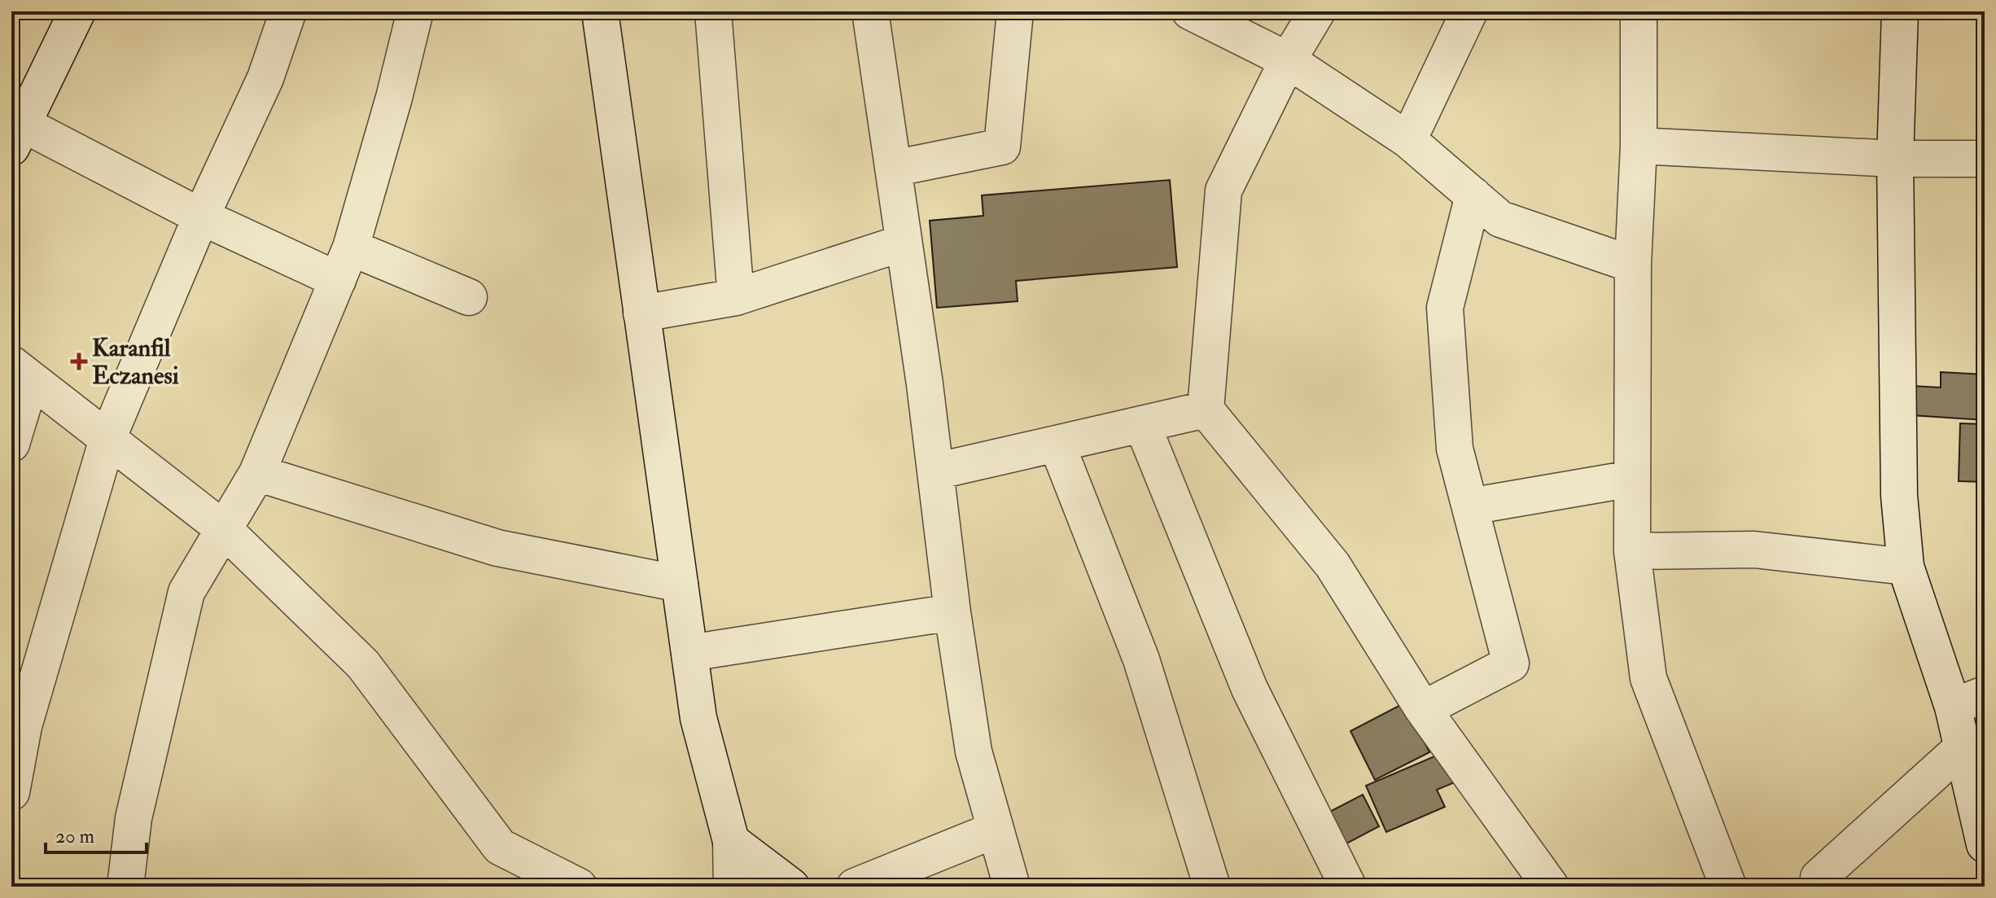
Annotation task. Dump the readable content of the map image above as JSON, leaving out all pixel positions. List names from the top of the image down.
{
  "places": {
    "health": ["Karanfil Eczanesi"]
  },
  "scale_bar": "20 m"
}
